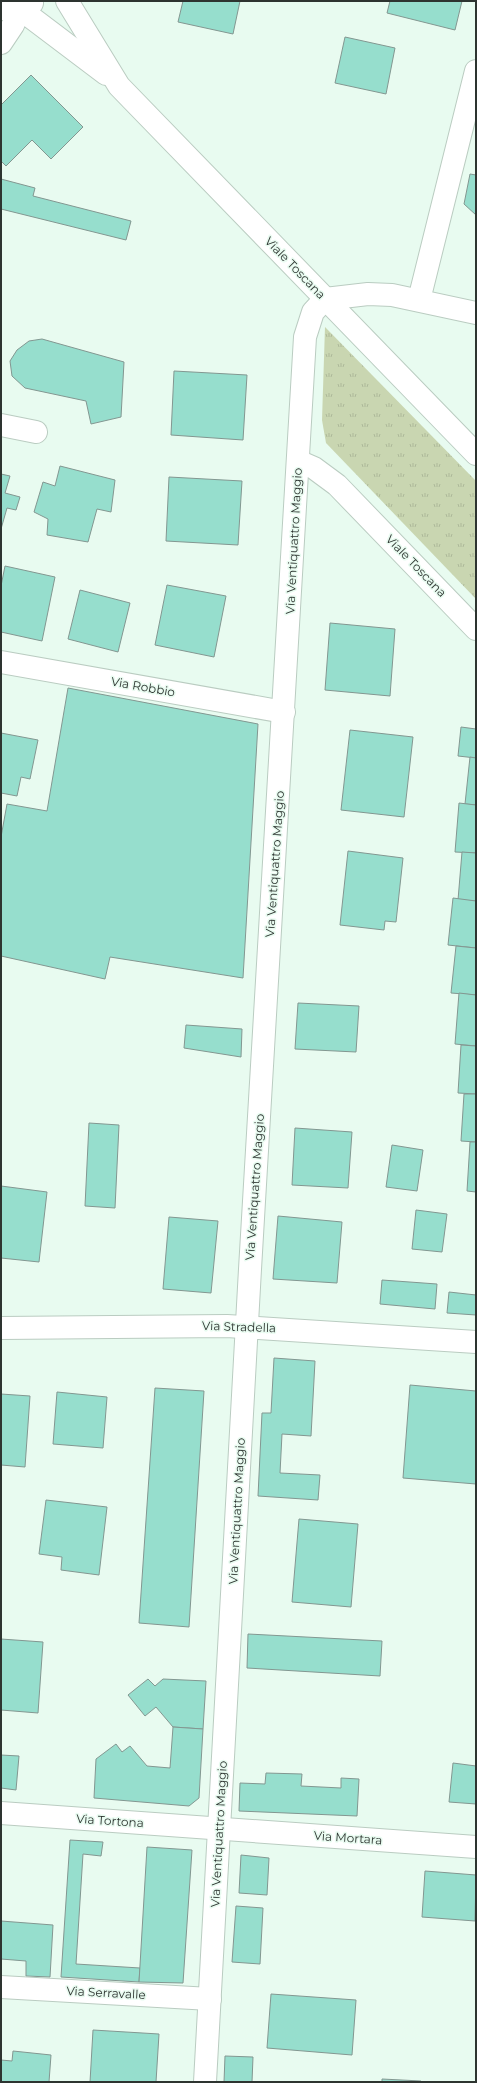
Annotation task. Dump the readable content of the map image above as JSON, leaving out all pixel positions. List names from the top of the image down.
{
  "streets": {
    "street": [
      "Viale Toscana",
      "Via Ventiquattro Maggio",
      "Via Robbio",
      "Via Stradella",
      "Via Tortona",
      "Via Mortara",
      "Via Serravalle"
    ]
  },
  "crossings": [
    ["Viale Toscana", "Via Ventiquattro Maggio"],
    ["Via Ventiquattro Maggio", "Via Robbio"],
    ["Via Ventiquattro Maggio", "Via Stradella"],
    ["Via Ventiquattro Maggio", "Via Tortona"],
    ["Via Ventiquattro Maggio", "Via Mortara"],
    ["Via Ventiquattro Maggio", "Via Serravalle"],
    ["Via Tortona", "Via Mortara"]
  ]
}
